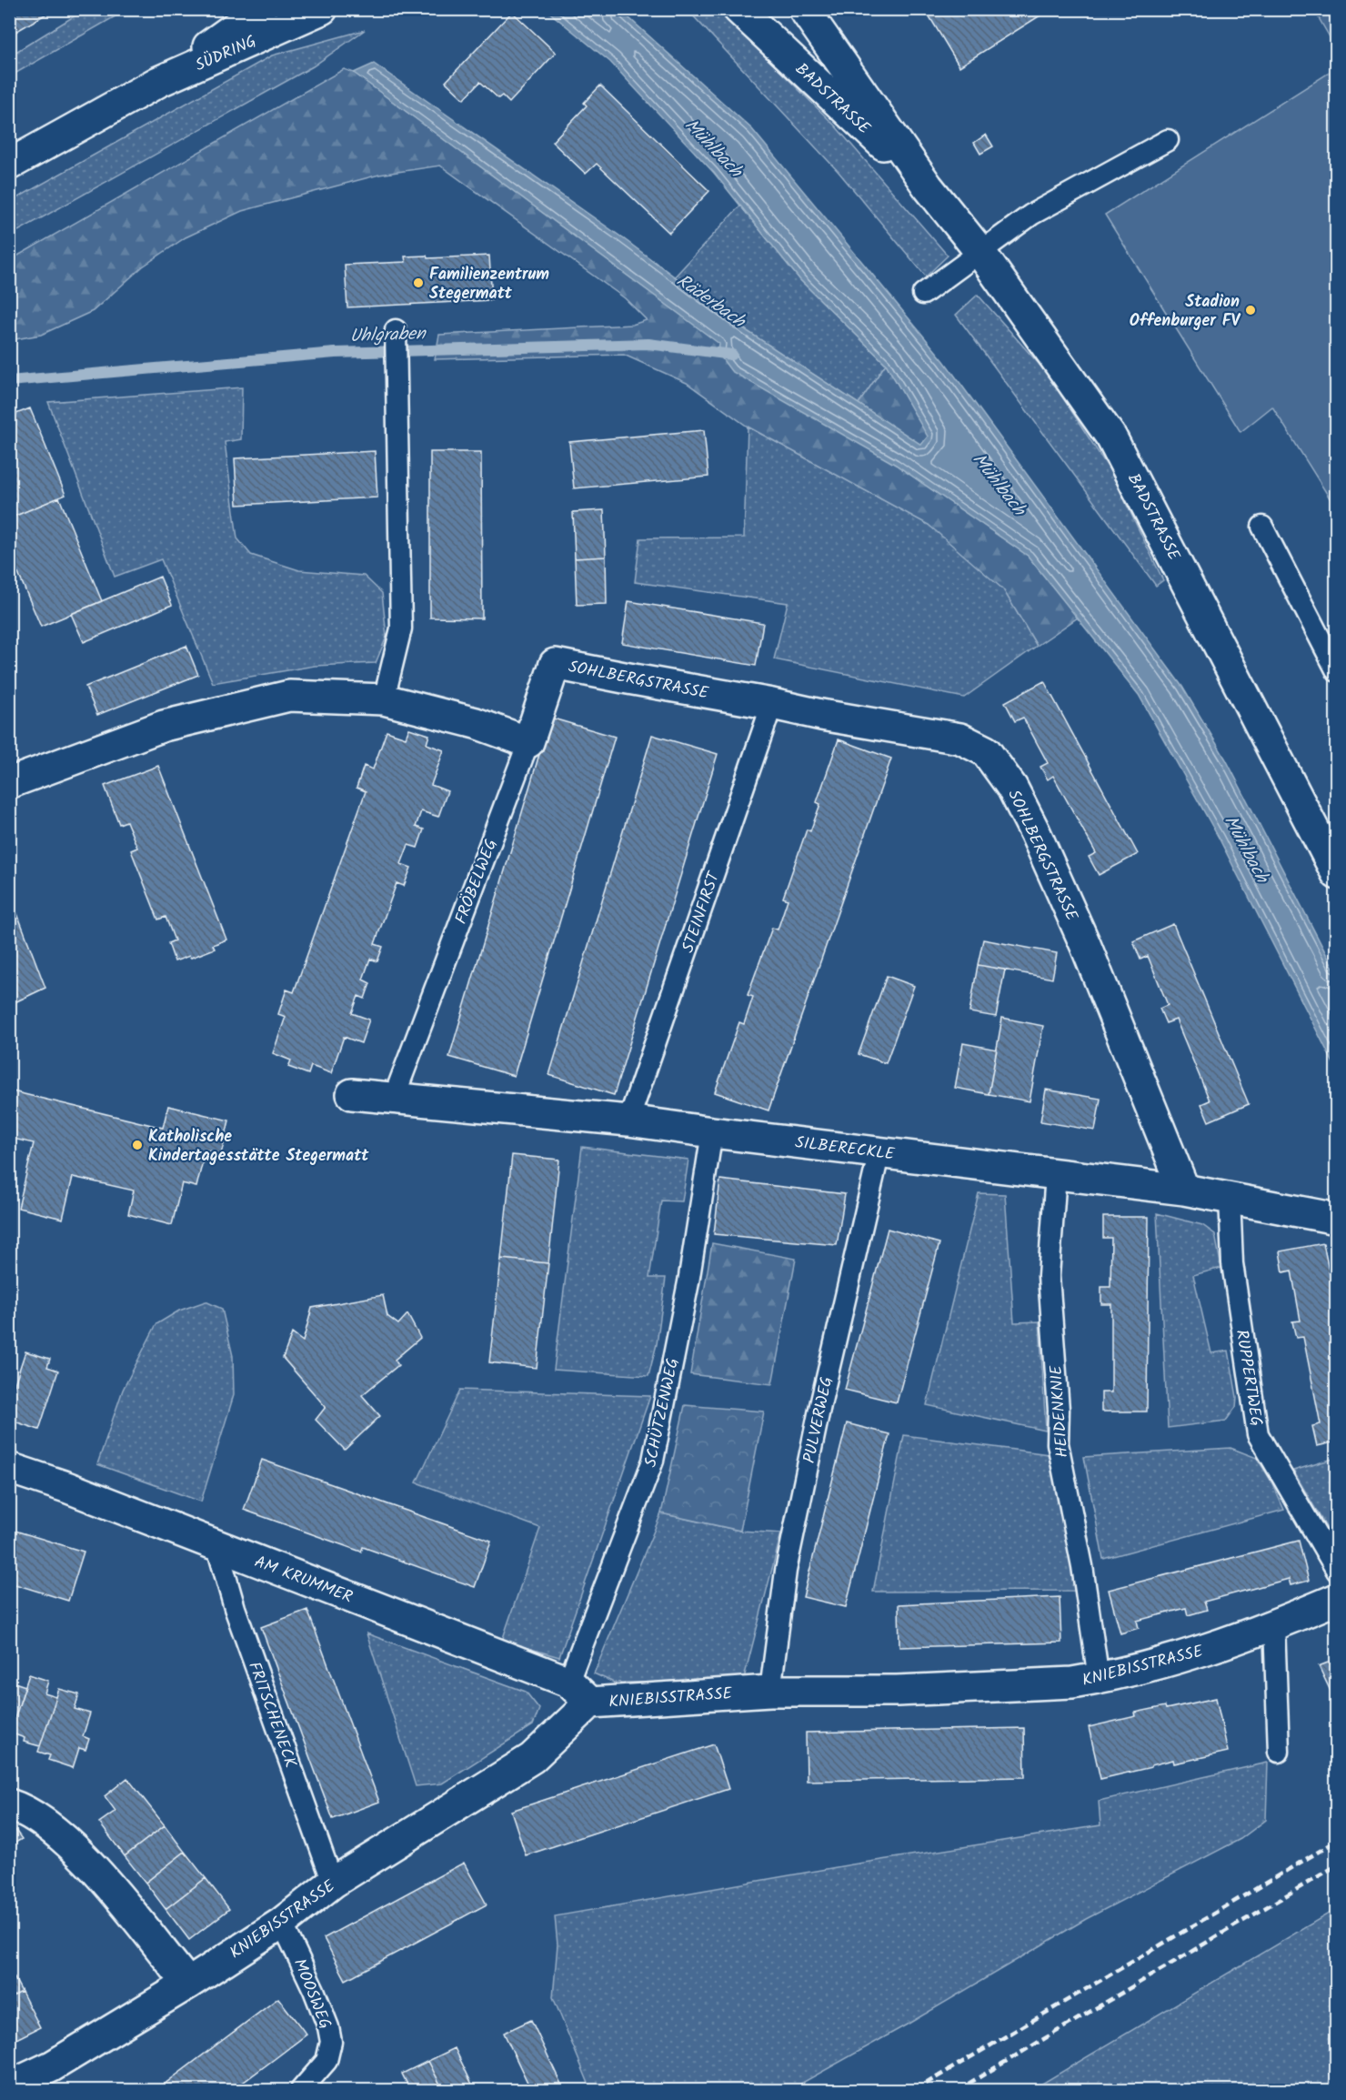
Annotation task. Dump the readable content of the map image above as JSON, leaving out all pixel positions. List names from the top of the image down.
{
  "streets": {
    "street": [
      "SÜDRING",
      "BADSTRASSE",
      "SOHLBERGSTRASSE",
      "FRÖBELWEG",
      "SILBERECKLE",
      "AM KRUMMER",
      "KNIEBISSTRASSE"
    ],
    "lane": [
      "STEINFIRST",
      "RUPPERTWEG",
      "HEIDENKNIE",
      "SCHÜTZENWEG",
      "PULVERWEG",
      "FRITSCHENECK",
      "MOOSWEG"
    ]
  },
  "crossings": [
    ["SOHLBERGSTRASSE", "FRÖBELWEG"],
    ["SOHLBERGSTRASSE", "STEINFIRST"],
    ["SOHLBERGSTRASSE", "SILBERECKLE"],
    ["FRÖBELWEG", "SILBERECKLE"],
    ["STEINFIRST", "SILBERECKLE"],
    ["SILBERECKLE", "RUPPERTWEG"],
    ["SILBERECKLE", "HEIDENKNIE"],
    ["SILBERECKLE", "SCHÜTZENWEG"],
    ["SILBERECKLE", "PULVERWEG"],
    ["HEIDENKNIE", "KNIEBISSTRASSE"],
    ["SCHÜTZENWEG", "AM KRUMMER"],
    ["PULVERWEG", "KNIEBISSTRASSE"],
    ["AM KRUMMER", "KNIEBISSTRASSE"],
    ["AM KRUMMER", "FRITSCHENECK"],
    ["KNIEBISSTRASSE", "FRITSCHENECK"],
    ["KNIEBISSTRASSE", "MOOSWEG"]
  ],
  "water": ["Mühlbach", "Räderbach", "Uhlgraben"],
  "places": ["Familienzentrum Stegermatt", "Stadion Offenburger FV", "Katholische Kindertagesstätte Stegermatt"]
}
